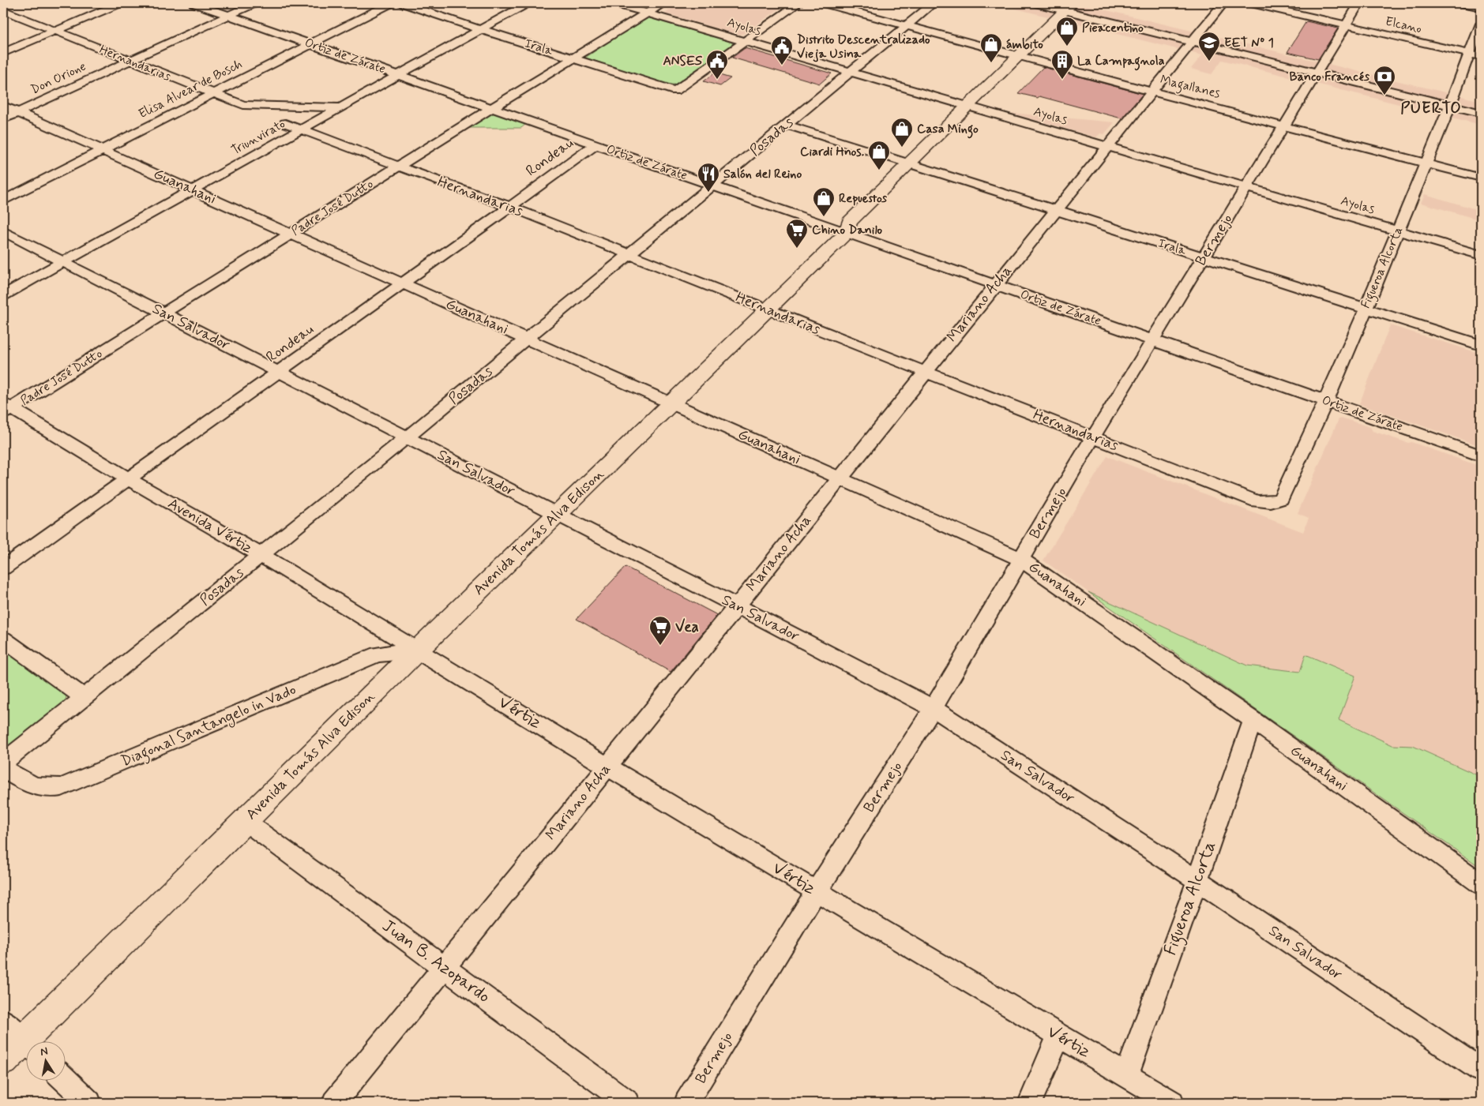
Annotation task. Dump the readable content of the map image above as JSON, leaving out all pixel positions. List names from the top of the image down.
{
  "streets": {
    "main road": ["Avenida Tomás Alva Edison"],
    "street": [
      "Elcano",
      "Ayolas",
      "Irala",
      "Ortiz de Zárate",
      "Hernandarias",
      "Don Orione",
      "Magallanes",
      "Elisa Alvear de Bosch",
      "Posadas",
      "Triunvirato",
      "Rondeau",
      "Guanahani",
      "Padre José Dutto",
      "Bermejo",
      "Figueroa Alcorta",
      "Mariano Acha",
      "San Salvador",
      "Avenida Vértiz",
      "Vértiz",
      "Diagonal Santangelo in Vado",
      "Juan B. Azopardo"
    ]
  },
  "crossings": [
    ["Elcano", "Bermejo"],
    ["Elcano", "Figueroa Alcorta"],
    ["Ayolas", "Irala"],
    ["Ayolas", "Posadas"],
    ["Ayolas", "Padre José Dutto"],
    ["Ayolas", "Bermejo"],
    ["Ayolas", "Figueroa Alcorta"],
    ["Ayolas", "Mariano Acha"],
    ["Ayolas", "Avenida Tomás Alva Edison"],
    ["Irala", "Posadas"],
    ["Irala", "Triunvirato"],
    ["Irala", "Padre José Dutto"],
    ["Irala", "Bermejo"],
    ["Irala", "Figueroa Alcorta"],
    ["Irala", "Mariano Acha"],
    ["Irala", "Avenida Tomás Alva Edison"],
    ["Ortiz de Zárate", "Don Orione"],
    ["Ortiz de Zárate", "Elisa Alvear de Bosch"],
    ["Ortiz de Zárate", "Posadas"],
    ["Ortiz de Zárate", "Triunvirato"],
    ["Ortiz de Zárate", "Rondeau"],
    ["Ortiz de Zárate", "Padre José Dutto"],
    ["Ortiz de Zárate", "Bermejo"],
    ["Ortiz de Zárate", "Figueroa Alcorta"],
    ["Ortiz de Zárate", "Mariano Acha"],
    ["Ortiz de Zárate", "Avenida Tomás Alva Edison"],
    ["Hernandarias", "Don Orione"],
    ["Hernandarias", "Elisa Alvear de Bosch"],
    ["Hernandarias", "Posadas"],
    ["Hernandarias", "Triunvirato"],
    ["Hernandarias", "Rondeau"],
    ["Hernandarias", "Padre José Dutto"],
    ["Hernandarias", "Bermejo"],
    ["Hernandarias", "Figueroa Alcorta"],
    ["Hernandarias", "Mariano Acha"],
    ["Hernandarias", "Avenida Tomás Alva Edison"],
    ["Don Orione", "Guanahani"],
    ["Magallanes", "Posadas"],
    ["Magallanes", "Bermejo"],
    ["Magallanes", "Figueroa Alcorta"],
    ["Magallanes", "Mariano Acha"],
    ["Magallanes", "Avenida Tomás Alva Edison"],
    ["Elisa Alvear de Bosch", "Guanahani"],
    ["Posadas", "Guanahani"],
    ["Posadas", "San Salvador"],
    ["Posadas", "Avenida Vértiz"],
    ["Triunvirato", "Guanahani"],
    ["Triunvirato", "San Salvador"],
    ["Rondeau", "Guanahani"],
    ["Rondeau", "San Salvador"],
    ["Rondeau", "Avenida Vértiz"],
    ["Guanahani", "Padre José Dutto"],
    ["Guanahani", "Bermejo"],
    ["Guanahani", "Figueroa Alcorta"],
    ["Guanahani", "Mariano Acha"],
    ["Guanahani", "Avenida Tomás Alva Edison"],
    ["Padre José Dutto", "San Salvador"],
    ["Padre José Dutto", "Avenida Vértiz"],
    ["Bermejo", "San Salvador"],
    ["Bermejo", "Vértiz"],
    ["Figueroa Alcorta", "San Salvador"],
    ["Figueroa Alcorta", "Vértiz"],
    ["Mariano Acha", "San Salvador"],
    ["Mariano Acha", "Vértiz"],
    ["Mariano Acha", "Juan B. Azopardo"],
    ["San Salvador", "Avenida Tomás Alva Edison"],
    ["Avenida Vértiz", "Avenida Tomás Alva Edison"],
    ["Avenida Vértiz", "Vértiz"],
    ["Avenida Vértiz", "Diagonal Santangelo in Vado"],
    ["Avenida Tomás Alva Edison", "Vértiz"],
    ["Avenida Tomás Alva Edison", "Diagonal Santangelo in Vado"],
    ["Avenida Tomás Alva Edison", "Juan B. Azopardo"],
    ["Vértiz", "Diagonal Santangelo in Vado"]
  ],
  "districts": ["PUERTO"],
  "places": {
    "shop": [
      "Pieacentino",
      "ámbito",
      "Casa Mingo",
      "Ciardi Hnos.",
      "Repuestos"
    ],
    "school or university": ["EET Nº 1"],
    "public building": ["Distrito Descentralizado Vieja Usina", "ANSES"],
    "building": ["La Campagnola"],
    "bank": ["Banco Francés"],
    "restaurant": ["Salón del Reino"],
    "supermarket": ["Chino Danilo", "Vea"]
  },
  "north": "top"
}
